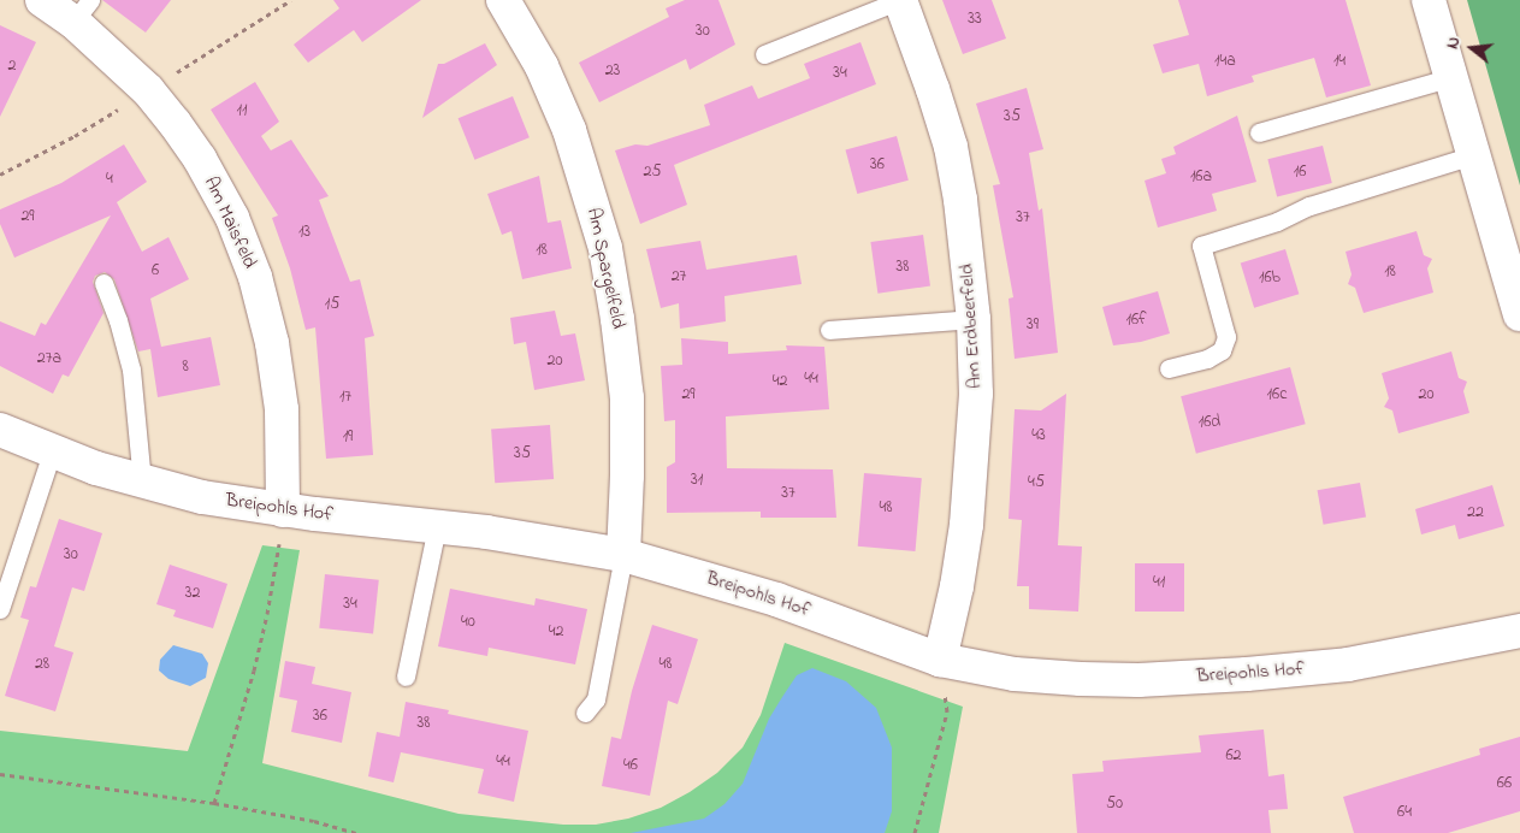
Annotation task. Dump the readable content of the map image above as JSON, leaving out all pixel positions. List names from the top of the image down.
{
  "streets": {
    "street": [
      "Am Maisfeld",
      "Am Spargelfeld",
      "Am Erdbeerfeld",
      "Breipohls Hof"
    ]
  },
  "crossings": [
    ["Am Maisfeld", "Breipohls Hof"],
    ["Am Spargelfeld", "Breipohls Hof"],
    ["Am Erdbeerfeld", "Breipohls Hof"]
  ],
  "house_numbers": [
    "33",
    "30",
    "14a",
    "14",
    "2",
    "23",
    "34",
    "11",
    "35",
    "36",
    "25",
    "16",
    "16a",
    "4",
    "29",
    "37",
    "13",
    "18",
    "38",
    "6",
    "18",
    "27",
    "16b",
    "15",
    "16f",
    "39",
    "27a",
    "20",
    "8",
    "44",
    "42",
    "29",
    "16c",
    "20",
    "17",
    "16d",
    "43",
    "19",
    "35",
    "31",
    "45",
    "37",
    "48",
    "22",
    "30",
    "41",
    "32",
    "34",
    "40",
    "42",
    "28",
    "48",
    "36",
    "38",
    "62",
    "44",
    "46",
    "66",
    "50",
    "64"
  ],
  "north": "left"
}
